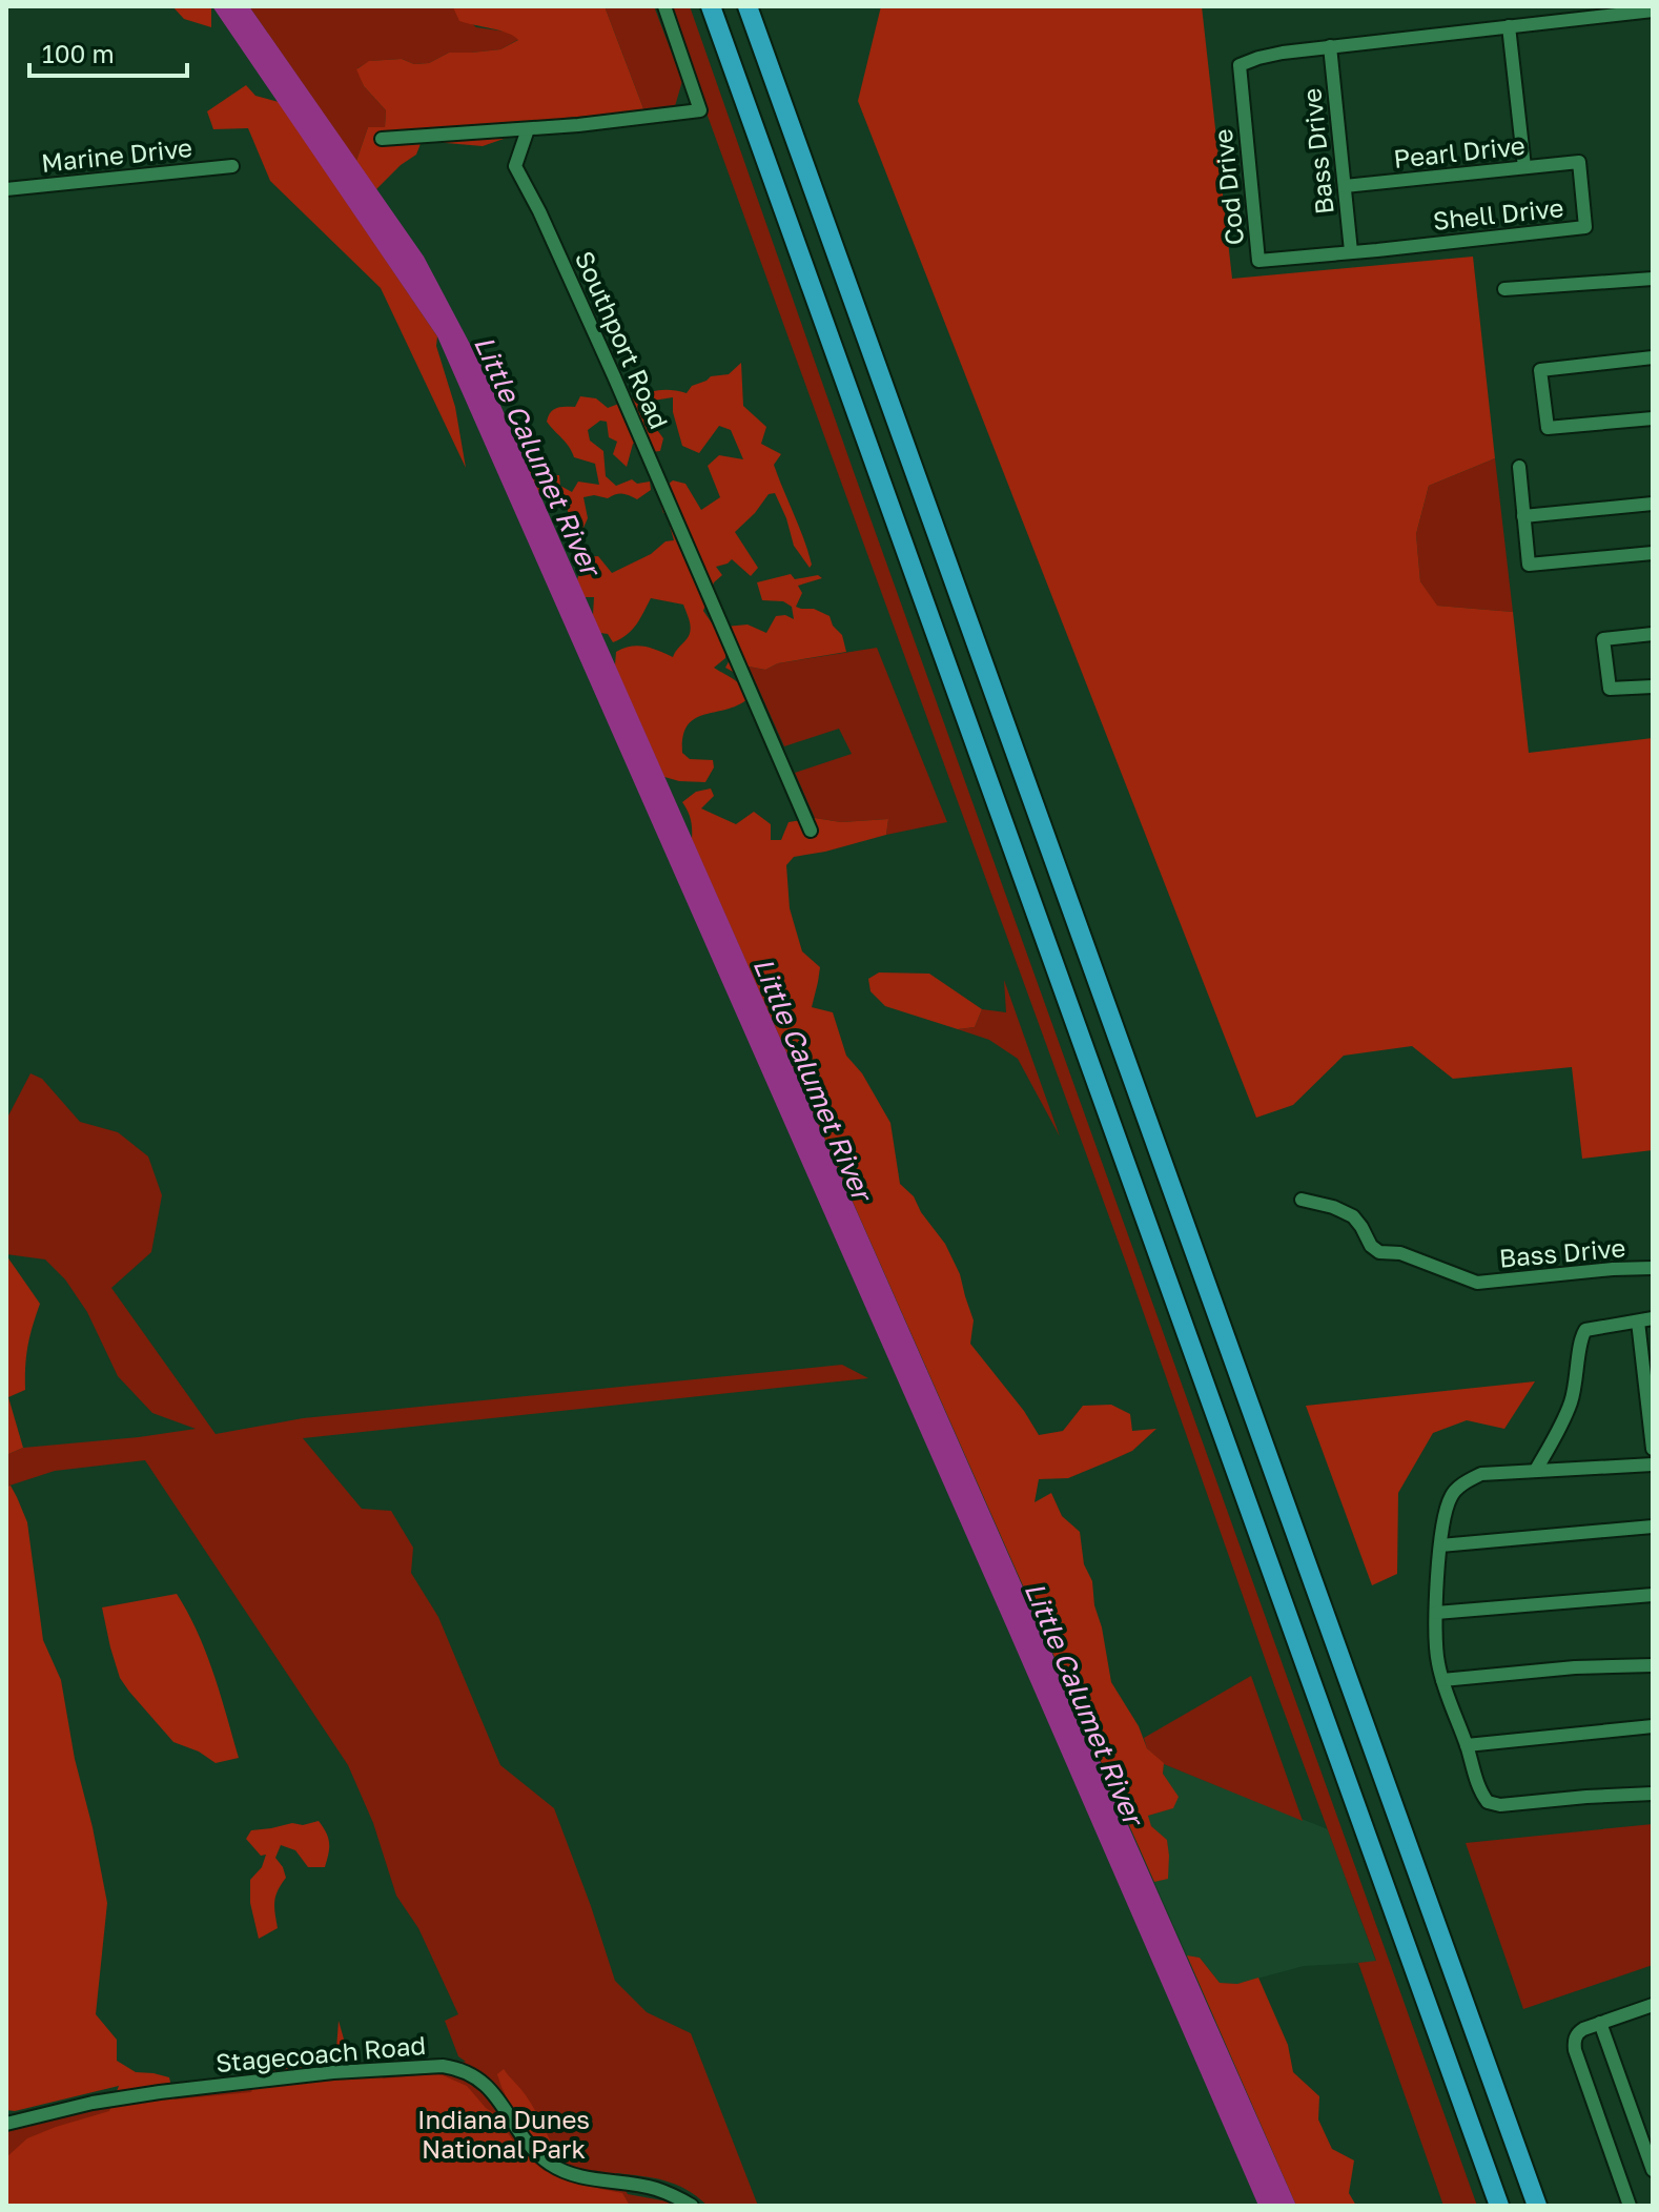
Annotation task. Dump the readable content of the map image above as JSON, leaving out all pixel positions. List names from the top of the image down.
{
  "streets": {
    "street": [
      "Bass Drive",
      "Pearl Drive",
      "Marine Drive",
      "Cod Drive",
      "Shell Drive",
      "Southport Road",
      "Stagecoach Road"
    ]
  },
  "crossings": [
    ["Bass Drive", "Pearl Drive"],
    ["Bass Drive", "Cod Drive"],
    ["Bass Drive", "Shell Drive"],
    ["Pearl Drive", "Shell Drive"],
    ["Cod Drive", "Shell Drive"]
  ],
  "water": ["Little Calumet River"],
  "parks": ["Indiana Dunes National Park"],
  "scale_bar": "100 m"
}
